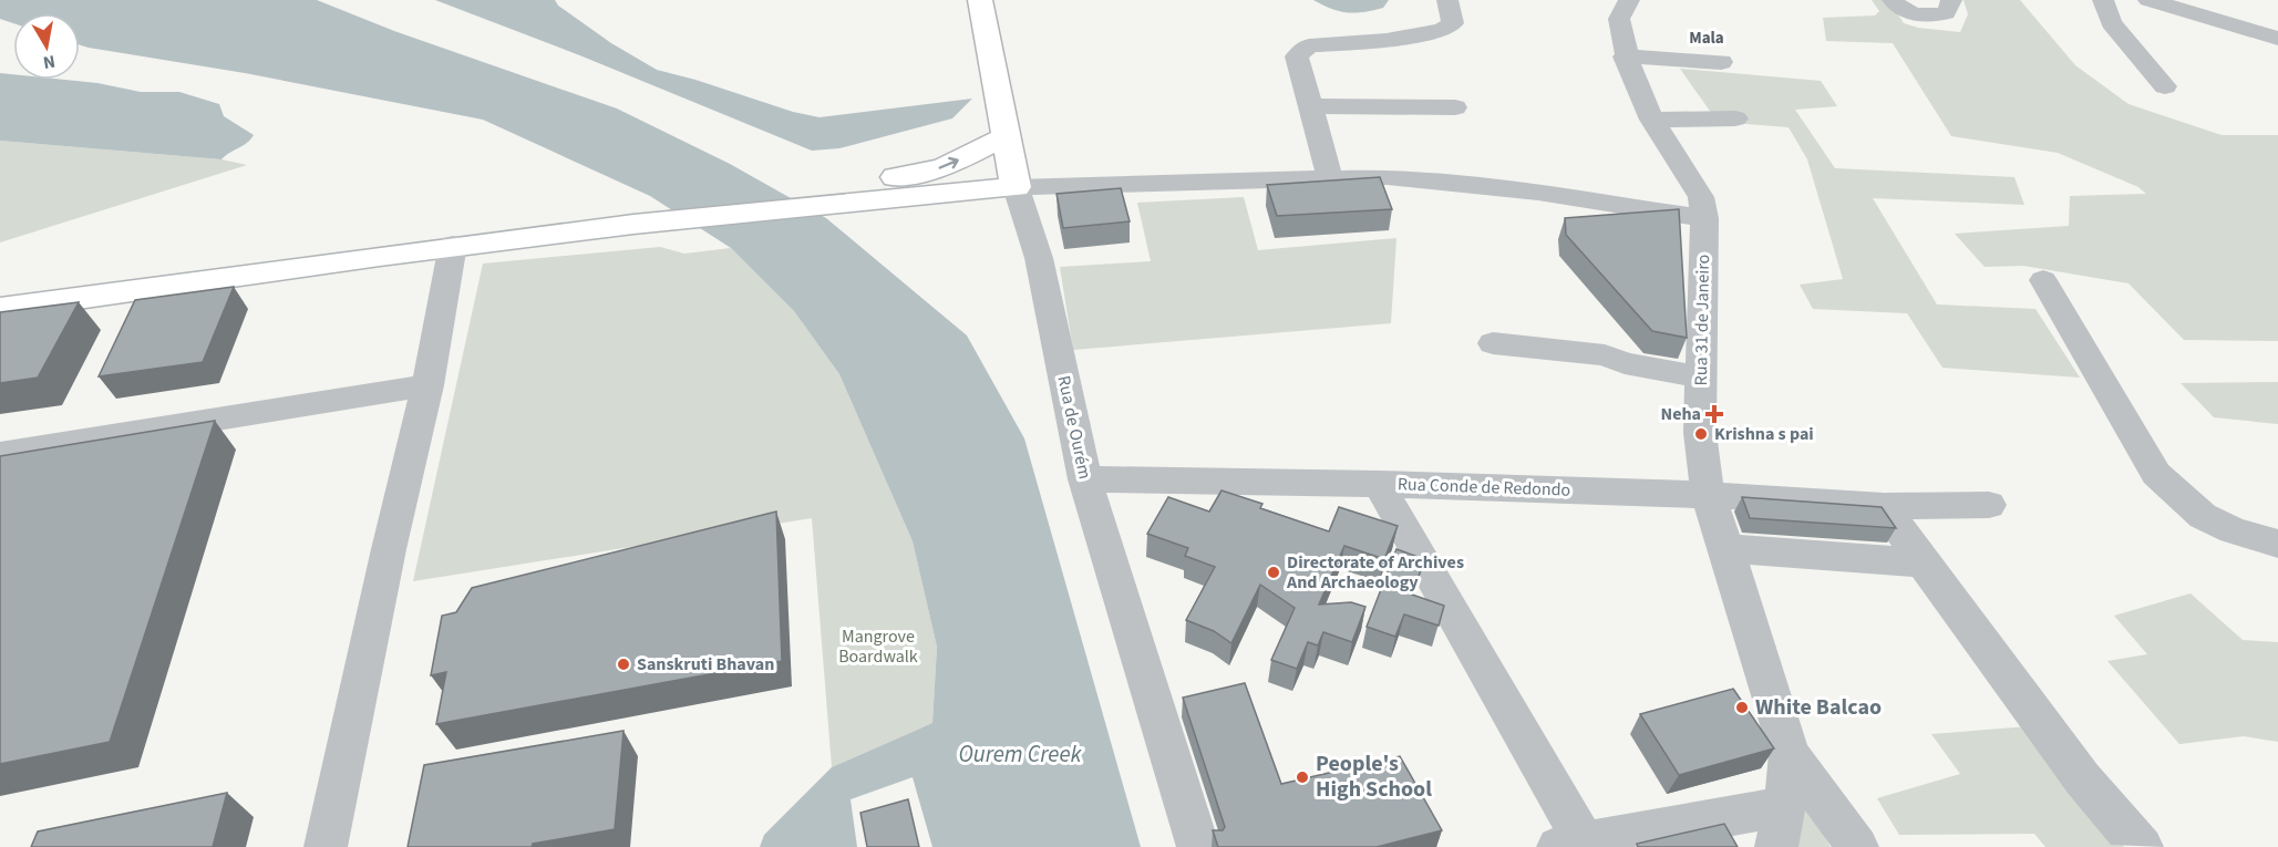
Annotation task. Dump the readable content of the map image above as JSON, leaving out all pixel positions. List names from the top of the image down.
{
  "streets": {
    "main road": ["Rua de Ourém"],
    "street": ["Rua 31 de Janeiro", "Rua Conde de Redondo"]
  },
  "crossings": [
    ["Rua 31 de Janeiro", "Rua Conde de Redondo"],
    ["Rua de Ourém", "Rua Conde de Redondo"]
  ],
  "districts": ["Mala"],
  "water": ["Ourem Creek"],
  "parks": ["Mangrove Boardwalk"],
  "places": {
    "health": ["Neha"],
    "other": [
      "Krishna s pai",
      "Directorate of Archives And Archaeology",
      "Sanskruti Bhavan",
      "White Balcao",
      "People's High School"
    ]
  },
  "north": "bottom"
}
